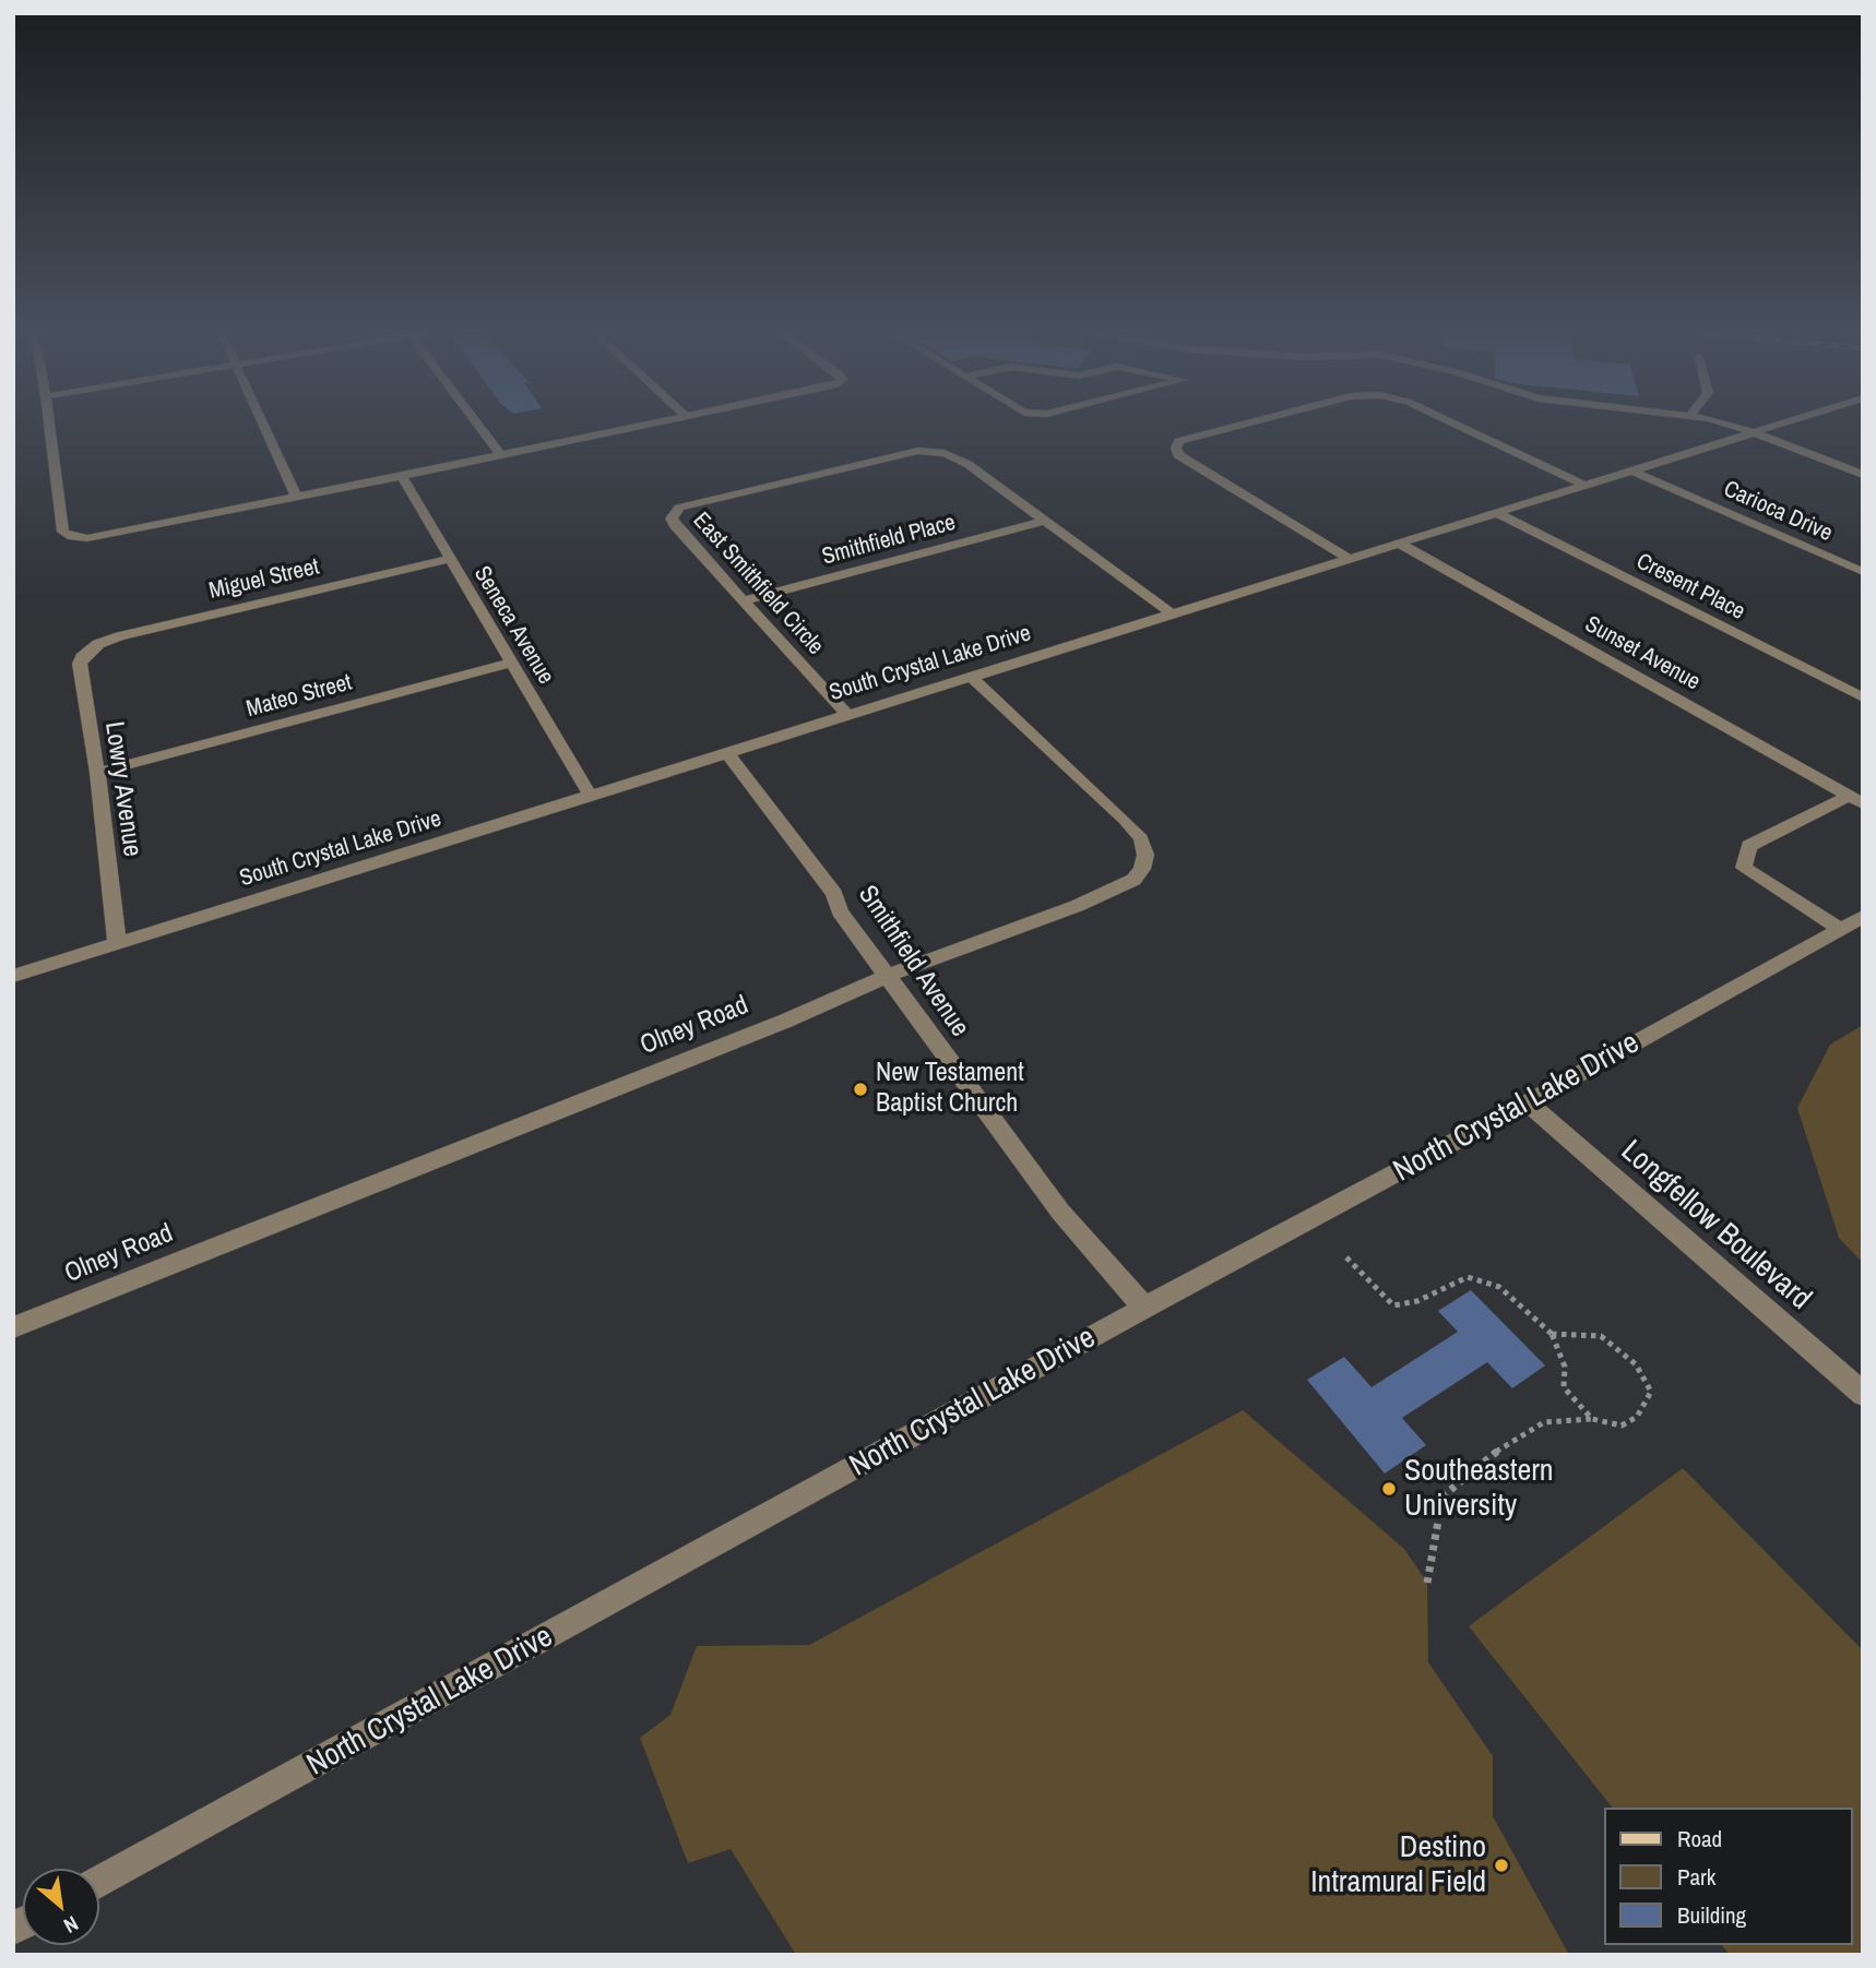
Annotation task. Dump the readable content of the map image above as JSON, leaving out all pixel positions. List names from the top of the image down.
{
  "streets": {
    "street": [
      "Carioca Drive",
      "Smithfield Place",
      "Miguel Street",
      "East Smithfield Circle",
      "Cresent Place",
      "Seneca Avenue",
      "Sunset Avenue",
      "South Crystal Lake Drive",
      "Mateo Street",
      "Lowry Avenue",
      "Smithfield Avenue",
      "Olney Road",
      "North Crystal Lake Drive",
      "Longfellow Boulevard"
    ]
  },
  "crossings": [
    ["Carioca Drive", "South Crystal Lake Drive"],
    ["Smithfield Place", "East Smithfield Circle"],
    ["Miguel Street", "Seneca Avenue"],
    ["Miguel Street", "Lowry Avenue"],
    ["East Smithfield Circle", "South Crystal Lake Drive"],
    ["Cresent Place", "South Crystal Lake Drive"],
    ["Seneca Avenue", "South Crystal Lake Drive"],
    ["Seneca Avenue", "Mateo Street"],
    ["Sunset Avenue", "South Crystal Lake Drive"],
    ["South Crystal Lake Drive", "Lowry Avenue"],
    ["South Crystal Lake Drive", "Smithfield Avenue"],
    ["South Crystal Lake Drive", "Olney Road"],
    ["Mateo Street", "Lowry Avenue"],
    ["Smithfield Avenue", "Olney Road"],
    ["Smithfield Avenue", "North Crystal Lake Drive"],
    ["North Crystal Lake Drive", "Longfellow Boulevard"]
  ],
  "places": ["New Testament Baptist Church", "Southeastern University", "Destino Intramural Field"],
  "legend": ["Road", "Park", "Building"],
  "north": "bottom right"
}
